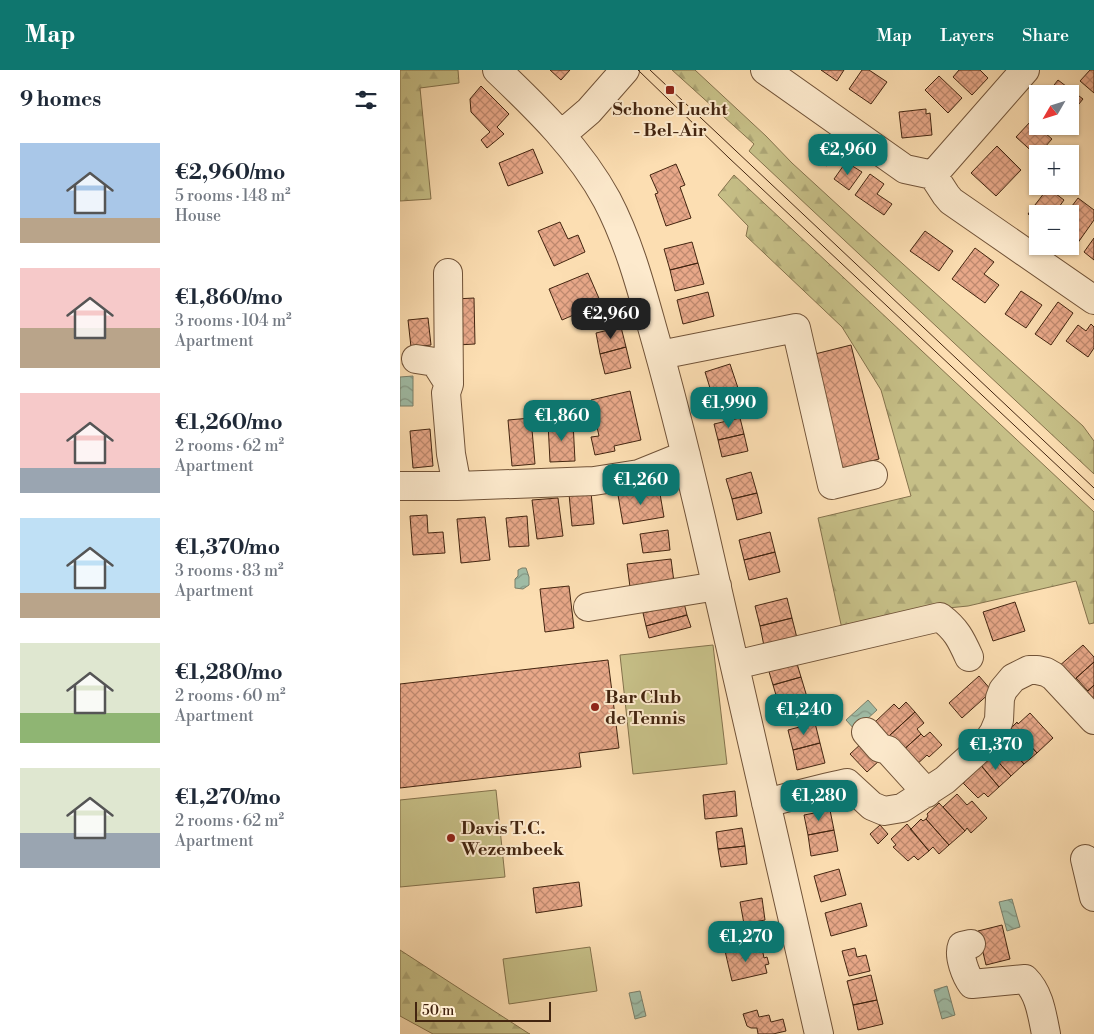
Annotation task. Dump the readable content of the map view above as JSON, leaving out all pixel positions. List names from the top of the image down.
{
  "places": {
    "transit": ["Schone Lucht - Bel-Air"],
    "other": ["Bar Club de Tennis", "Davis T.C. Wezembeek"]
  },
  "scale_bar": "50 m",
  "north": "bottom left",
  "page": {
    "header": "Map",
    "nav": ["Map", "Layers", "Share"],
    "heading": "9 homes",
    "map_buttons": ["+", "−"],
    "list": [
      {
        "name": "€2,960/mo",
        "note": "5 rooms · 148 m² · House"
      },
      {
        "name": "€1,860/mo",
        "note": "3 rooms · 104 m² · Apartment"
      },
      {
        "name": "€1,260/mo",
        "note": "2 rooms · 62 m² · Apartment"
      },
      {
        "name": "€1,370/mo",
        "note": "3 rooms · 83 m² · Apartment"
      },
      {
        "name": "€1,280/mo",
        "note": "2 rooms · 60 m² · Apartment"
      },
      {
        "name": "€1,270/mo",
        "note": "2 rooms · 62 m² · Apartment"
      }
    ],
    "price": [
      "€2,960",
      "€2,960",
      "€1,990",
      "€1,860",
      "€1,260",
      "€1,240",
      "€1,370",
      "€1,280",
      "€1,270"
    ],
    "scale": "50 m"
  }
}
